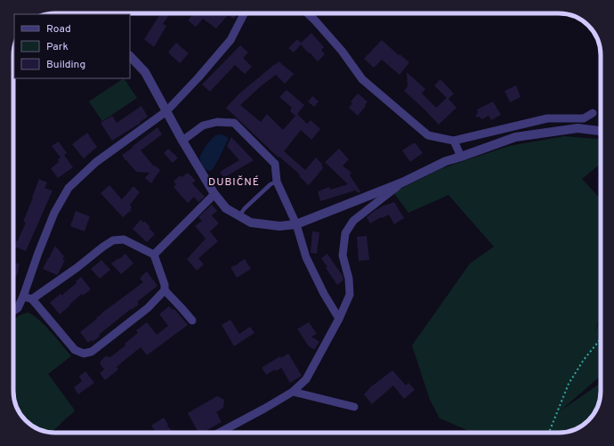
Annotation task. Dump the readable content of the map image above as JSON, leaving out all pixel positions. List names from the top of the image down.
{
  "districts": ["DUBIČNÉ"],
  "legend": ["Road", "Park", "Building"]
}
